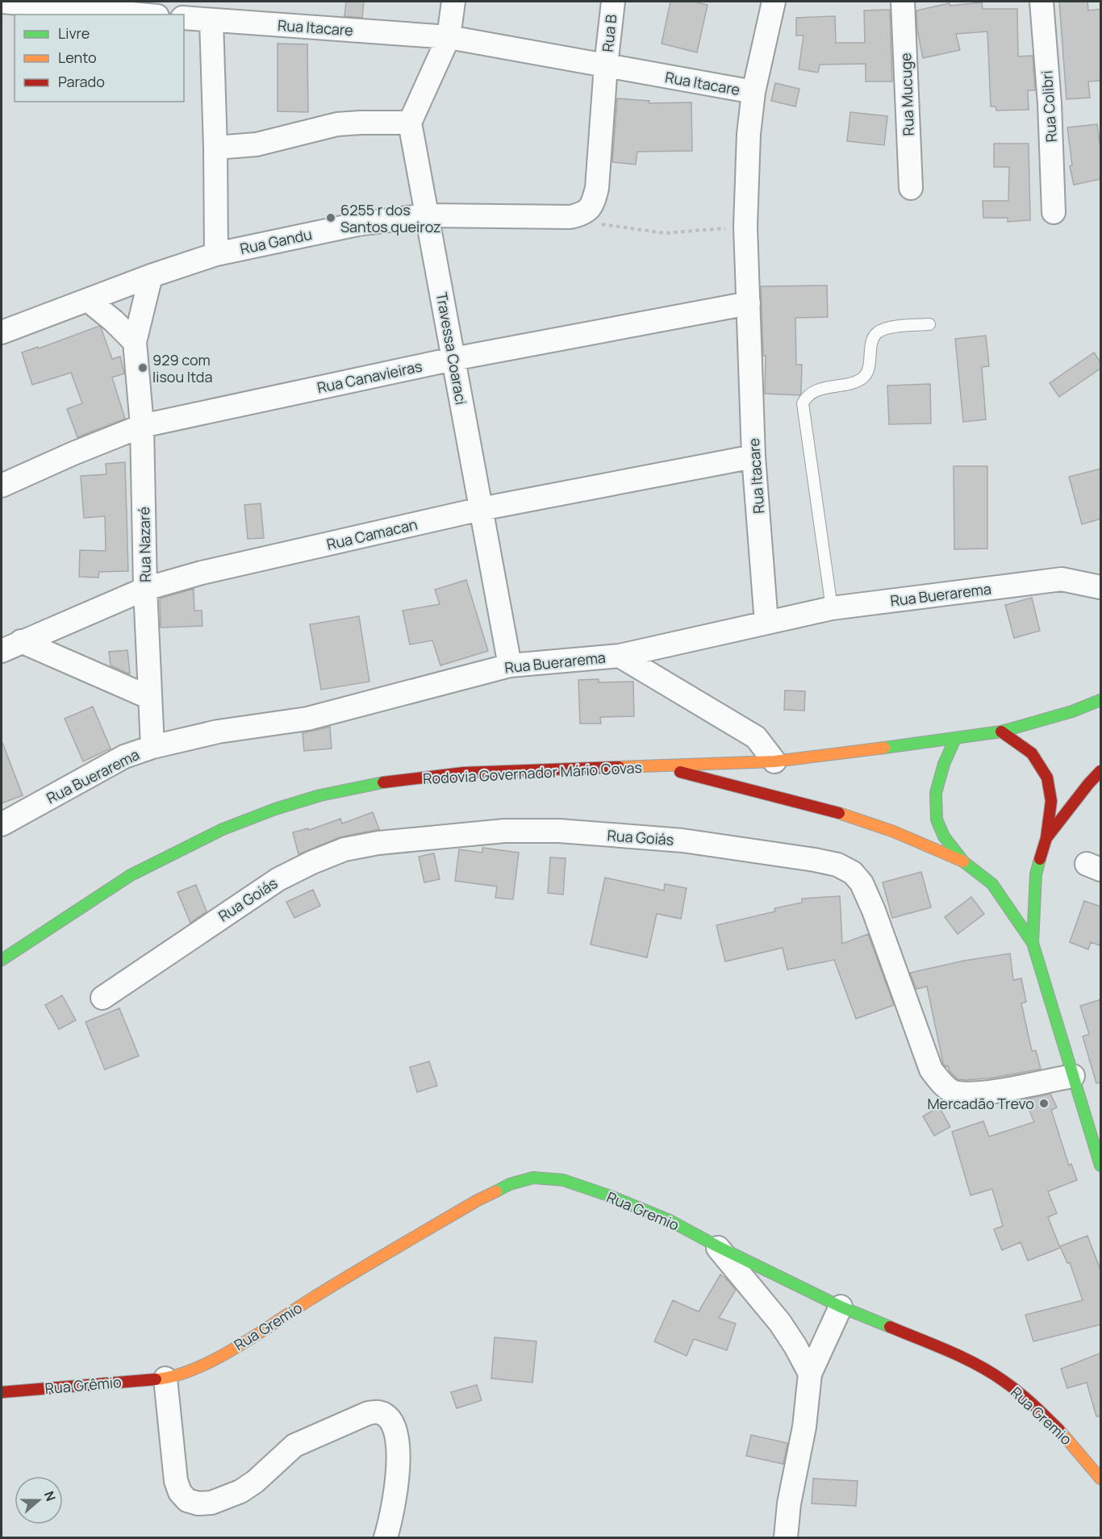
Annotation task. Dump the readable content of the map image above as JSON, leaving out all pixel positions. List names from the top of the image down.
{
  "streets": {
    "main road": ["Rodovia Governador Mário Covas", "Rua Gremio", "Rua Grêmio"],
    "street": [
      "Rua Itacare",
      "Rua B",
      "Rua Mucuge",
      "Rua Colibri",
      "Rua Gandu",
      "Travessa Coaraci",
      "Rua Canavieiras",
      "Rua Camacan",
      "Rua Nazaré",
      "Rua Buerarema",
      "Rua Goiás"
    ]
  },
  "crossings": [
    ["Rua Itacare", "Rua B"],
    ["Rua Itacare", "Rua Gandu"],
    ["Rua Itacare", "Rua Canavieiras"],
    ["Rua Itacare", "Rua Camacan"],
    ["Rua Itacare", "Rua Buerarema"],
    ["Rua B", "Rua Gandu"],
    ["Rua Gandu", "Travessa Coaraci"],
    ["Rua Gandu", "Rua Nazaré"],
    ["Travessa Coaraci", "Rua Canavieiras"],
    ["Travessa Coaraci", "Rua Camacan"],
    ["Travessa Coaraci", "Rua Buerarema"],
    ["Rua Canavieiras", "Rua Nazaré"],
    ["Rua Camacan", "Rua Nazaré"],
    ["Rua Nazaré", "Rua Buerarema"],
    ["Rua Gremio", "Rua Grêmio"]
  ],
  "places": ["6255 r dos Santos queiroz", "929 com lisou ltda", "Mercadão Trevo"],
  "legend": ["Livre", "Lento", "Parado"],
  "north": "right"
}
